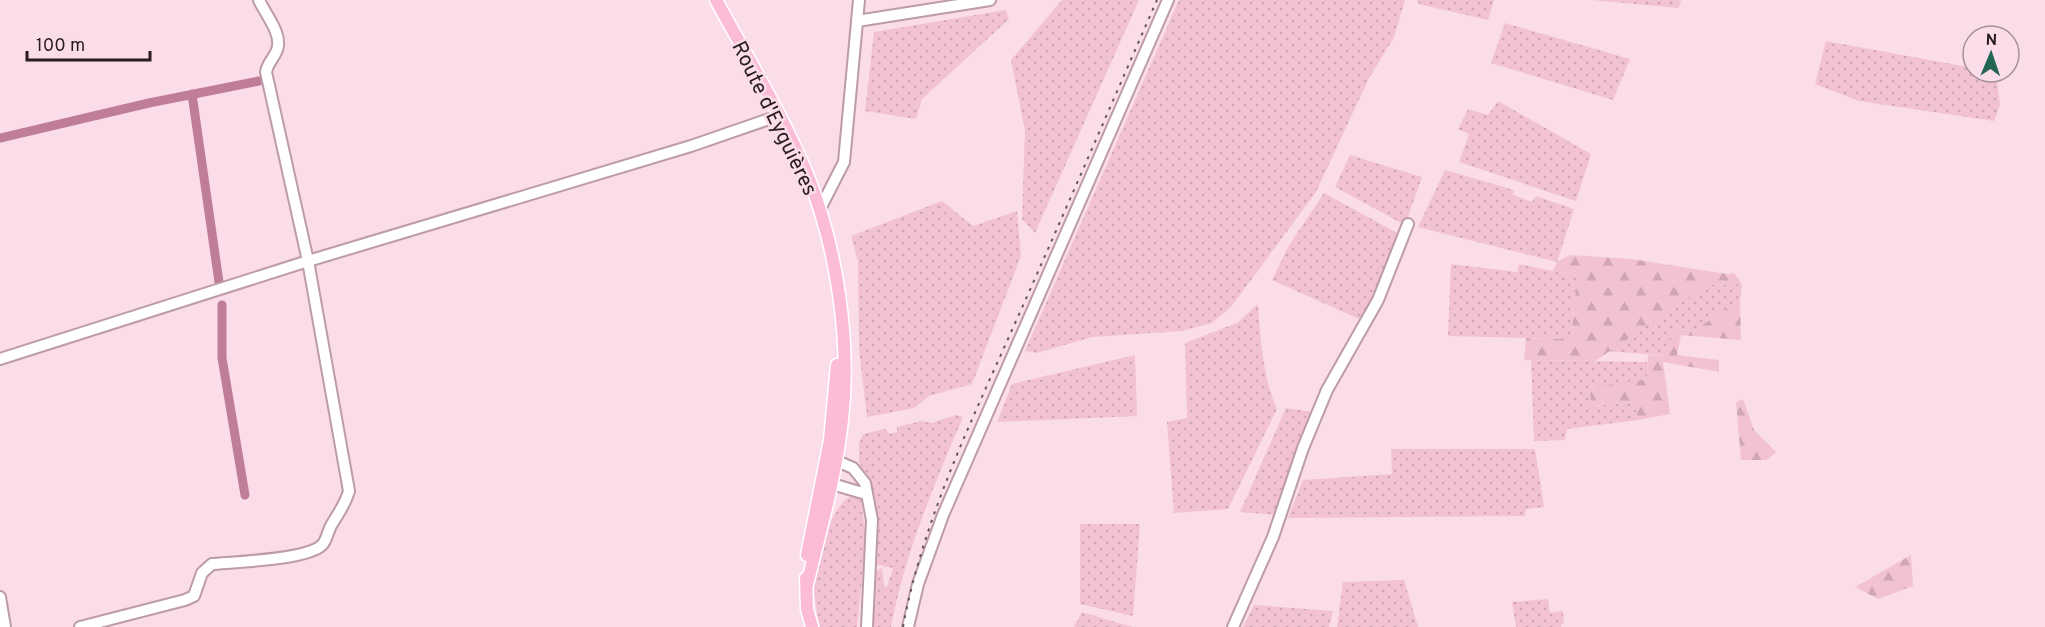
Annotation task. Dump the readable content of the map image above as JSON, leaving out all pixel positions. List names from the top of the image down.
{
  "streets": {
    "main road": ["Route d'Eyguières"]
  },
  "scale_bar": "100 m",
  "north": "top"
}
